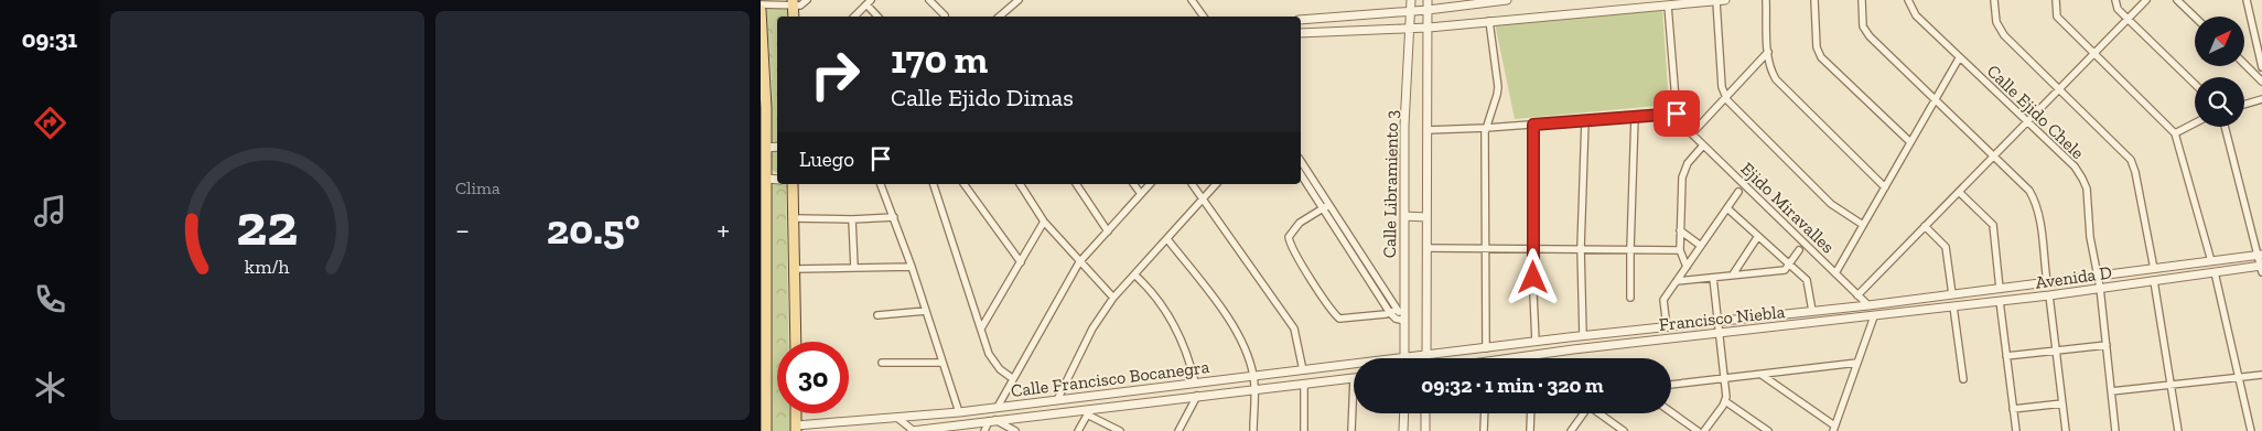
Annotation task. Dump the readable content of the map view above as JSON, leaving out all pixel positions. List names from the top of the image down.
{
  "streets": {
    "street": [
      "Calle Ejido Chele",
      "Calle Libramiento 3",
      "Ejido Miravalles",
      "Avenida D",
      "Francisco Niebla",
      "Calle Francisco Bocanegra"
    ]
  },
  "crossings": [
    ["Calle Ejido Chele", "Avenida D"],
    ["Calle Libramiento 3", "Calle Francisco Bocanegra"],
    ["Ejido Miravalles", "Avenida D"],
    ["Ejido Miravalles", "Francisco Niebla"],
    ["Avenida D", "Francisco Niebla"],
    ["Francisco Niebla", "Calle Francisco Bocanegra"]
  ],
  "north": "top right",
  "page": {
    "tabs": "09:31",
    "tile": "Clima",
    "turn": ["170 m", "Calle Ejido Dimas"],
    "then": "Luego",
    "heat": ["−", "20.5°", "+"],
    "limit": "30",
    "trip": "09:32 · 1 min · 320 m",
    "gauge": ["22", "km/h"]
  }
}
